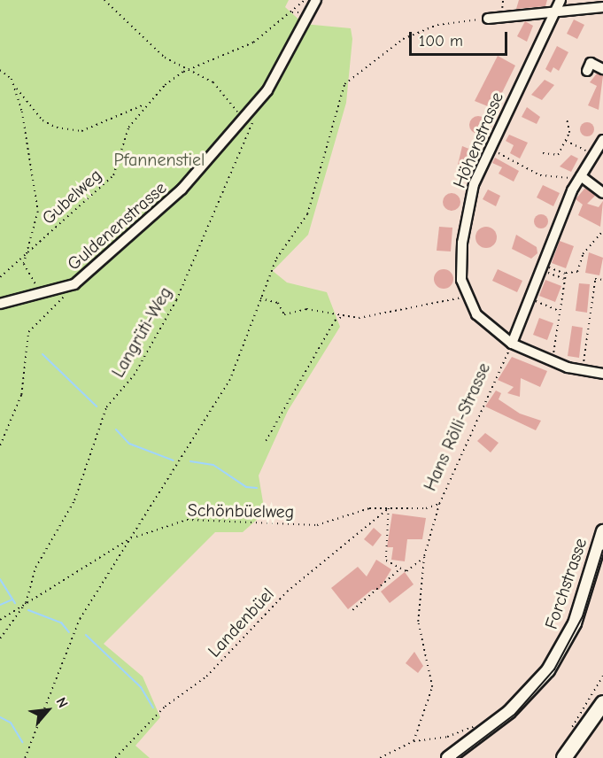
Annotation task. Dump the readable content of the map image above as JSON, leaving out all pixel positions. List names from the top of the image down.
{
  "streets": {
    "main road": ["Forchstrasse"],
    "street": ["Höhenstrasse", "Guldenenstrasse"],
    "path": [
      "Gubelweg",
      "Langrüti-Weg",
      "Hans Rölli-Strasse",
      "Schönbüelweg",
      "Landenbüel"
    ]
  },
  "crossings": [
    ["Guldenenstrasse", "Langrüti-Weg"],
    ["Langrüti-Weg", "Schönbüelweg"],
    ["Hans Rölli-Strasse", "Schönbüelweg"],
    ["Schönbüelweg", "Landenbüel"]
  ],
  "parks": ["Pfannenstiel"],
  "scale_bar": "100 m",
  "north": "top right"
}
